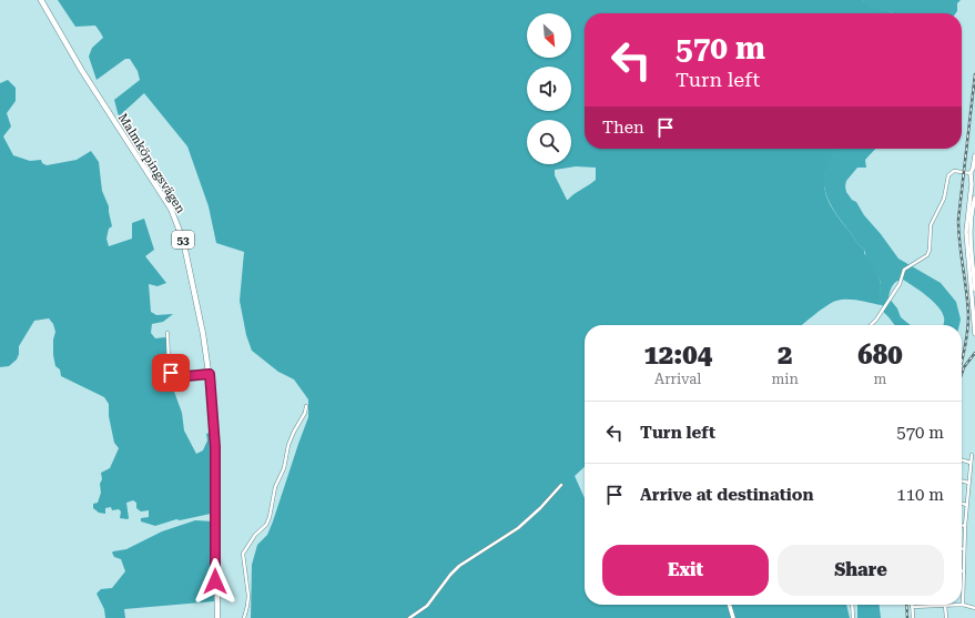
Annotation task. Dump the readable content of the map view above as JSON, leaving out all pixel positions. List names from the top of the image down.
{
  "streets": {
    "main road": ["Malmköpingsvägen", "53"]
  },
  "north": "bottom right",
  "page": {
    "turn": ["570 m", "Turn left"],
    "then": "Then",
    "eta": [
      "12:04",
      "Arrival",
      "2",
      "min",
      "680",
      "m"
    ],
    "list": [
      {
        "name": "Turn left",
        "value": "570 m"
      },
      {
        "name": "Arrive at destination",
        "value": "110 m"
      }
    ],
    "buttons": ["Exit", "Share"]
  }
}
